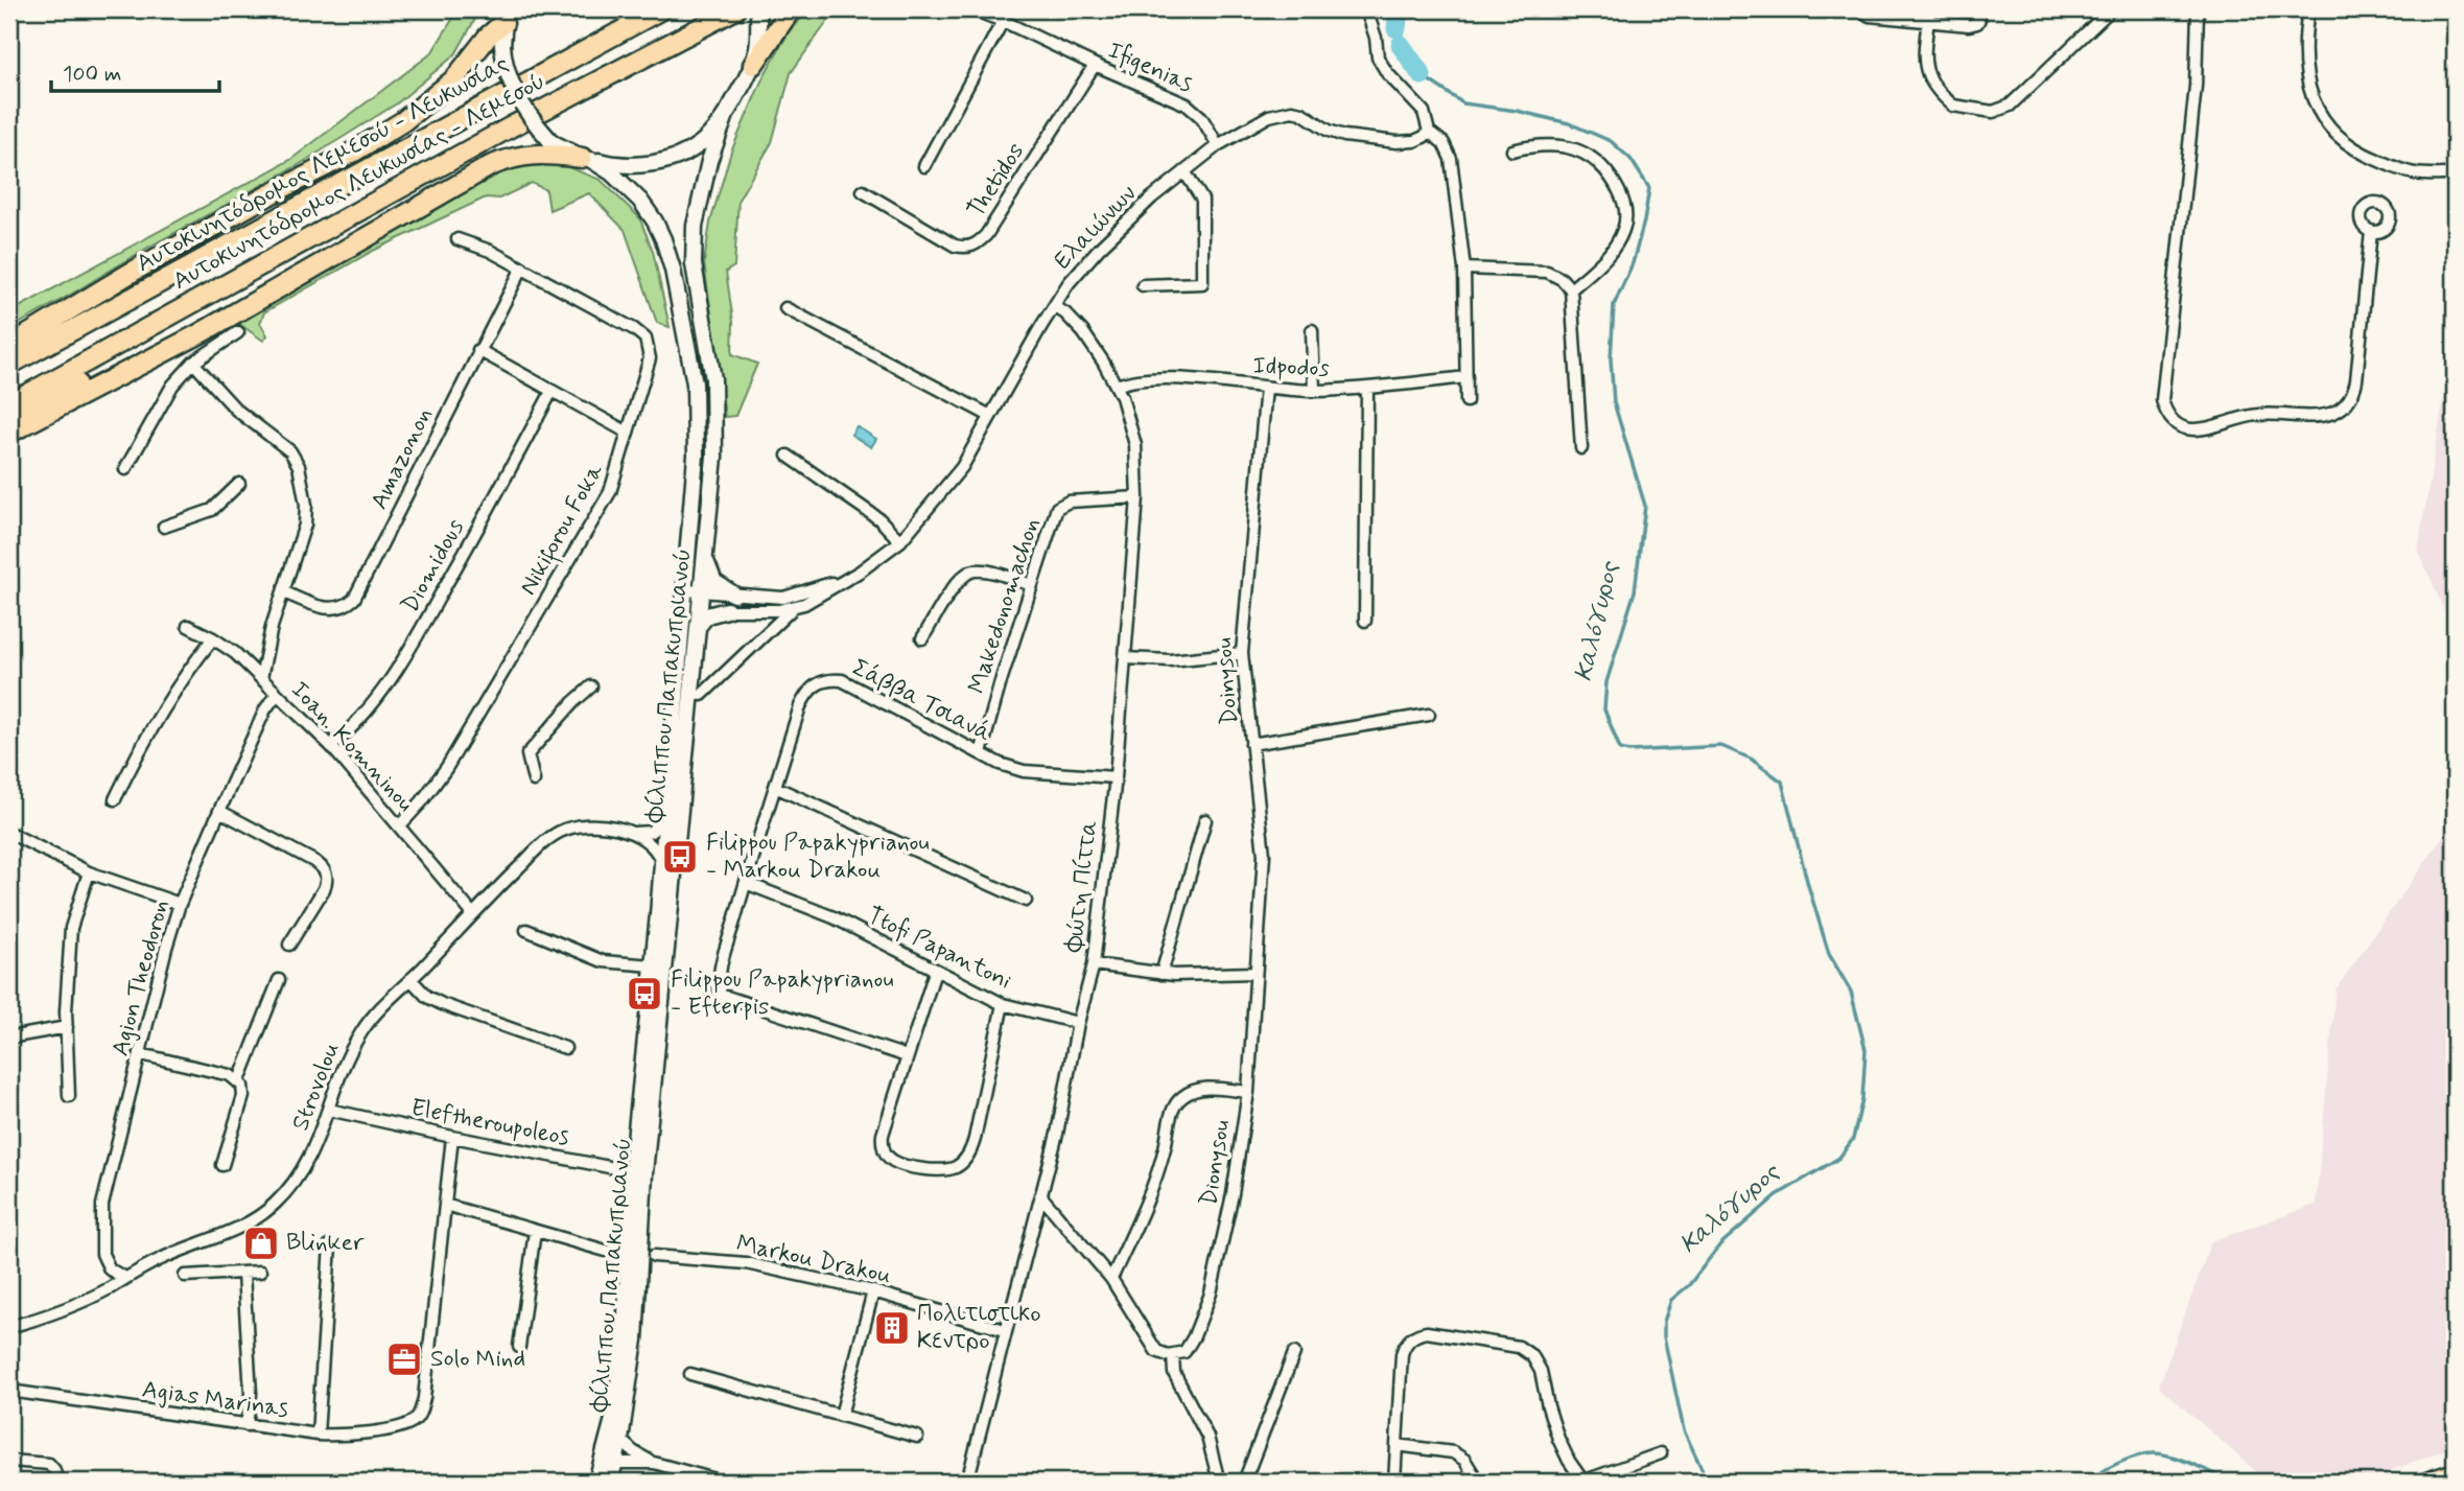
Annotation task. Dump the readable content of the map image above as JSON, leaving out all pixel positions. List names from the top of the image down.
{
  "streets": {
    "highway": ["Αυτοκινητόδρομος Λεμεσού - Λευκωσίας", "Αυτοκινητόδρομος Λευκωσίας - Λεμεσού"],
    "main road": ["Φίλιππου Παπακυπριανού"],
    "street": [
      "Ifigenias",
      "Thetidos",
      "Ελαιώνων",
      "Idpodos",
      "Amazonon",
      "Nikiforou Foka",
      "Diomidous",
      "Makedonomachon",
      "Doinysou",
      "Σάββα Τσιανά",
      "Ioan. Komninou",
      "Φώτη Πίττα",
      "Ttofi Papantoni",
      "Agion Theodoron",
      "Strovolou",
      "Eleftheroupoleos",
      "Dionysou",
      "Markou Drakou",
      "Agias Marinas"
    ]
  },
  "crossings": [
    ["Ifigenias", "Thetidos"],
    ["Ifigenias", "Ελαιώνων"],
    ["Ελαιώνων", "Φίλιππου Παπακυπριανού"],
    ["Ελαιώνων", "Φώτη Πίττα"],
    ["Idpodos", "Doinysou"],
    ["Idpodos", "Φώτη Πίττα"],
    ["Amazonon", "Nikiforou Foka"],
    ["Nikiforou Foka", "Ioan. Komninou"],
    ["Diomidous", "Ioan. Komninou"],
    ["Makedonomachon", "Σάββα Τσιανά"],
    ["Makedonomachon", "Φώτη Πίττα"],
    ["Doinysou", "Dionysou"],
    ["Φίλιππου Παπακυπριανού", "Strovolou"],
    ["Φίλιππου Παπακυπριανού", "Eleftheroupoleos"],
    ["Σάββα Τσιανά", "Φώτη Πίττα"],
    ["Σάββα Τσιανά", "Ttofi Papantoni"],
    ["Ioan. Komninou", "Agion Theodoron"],
    ["Ioan. Komninou", "Strovolou"],
    ["Φώτη Πίττα", "Ttofi Papantoni"],
    ["Φώτη Πίττα", "Markou Drakou"],
    ["Agion Theodoron", "Strovolou"],
    ["Strovolou", "Eleftheroupoleos"]
  ],
  "water": ["Καλόγυρος"],
  "places": {
    "bus stop": ["Filippou Papakyprianou - Markou Drakou", "Filippou Papakyprianou - Efterpis"],
    "shop": ["Blinker"],
    "building": ["Πολιτιστικο Κεντρο"],
    "office": ["Solo Mind"]
  },
  "scale_bar": "100 m"
}
